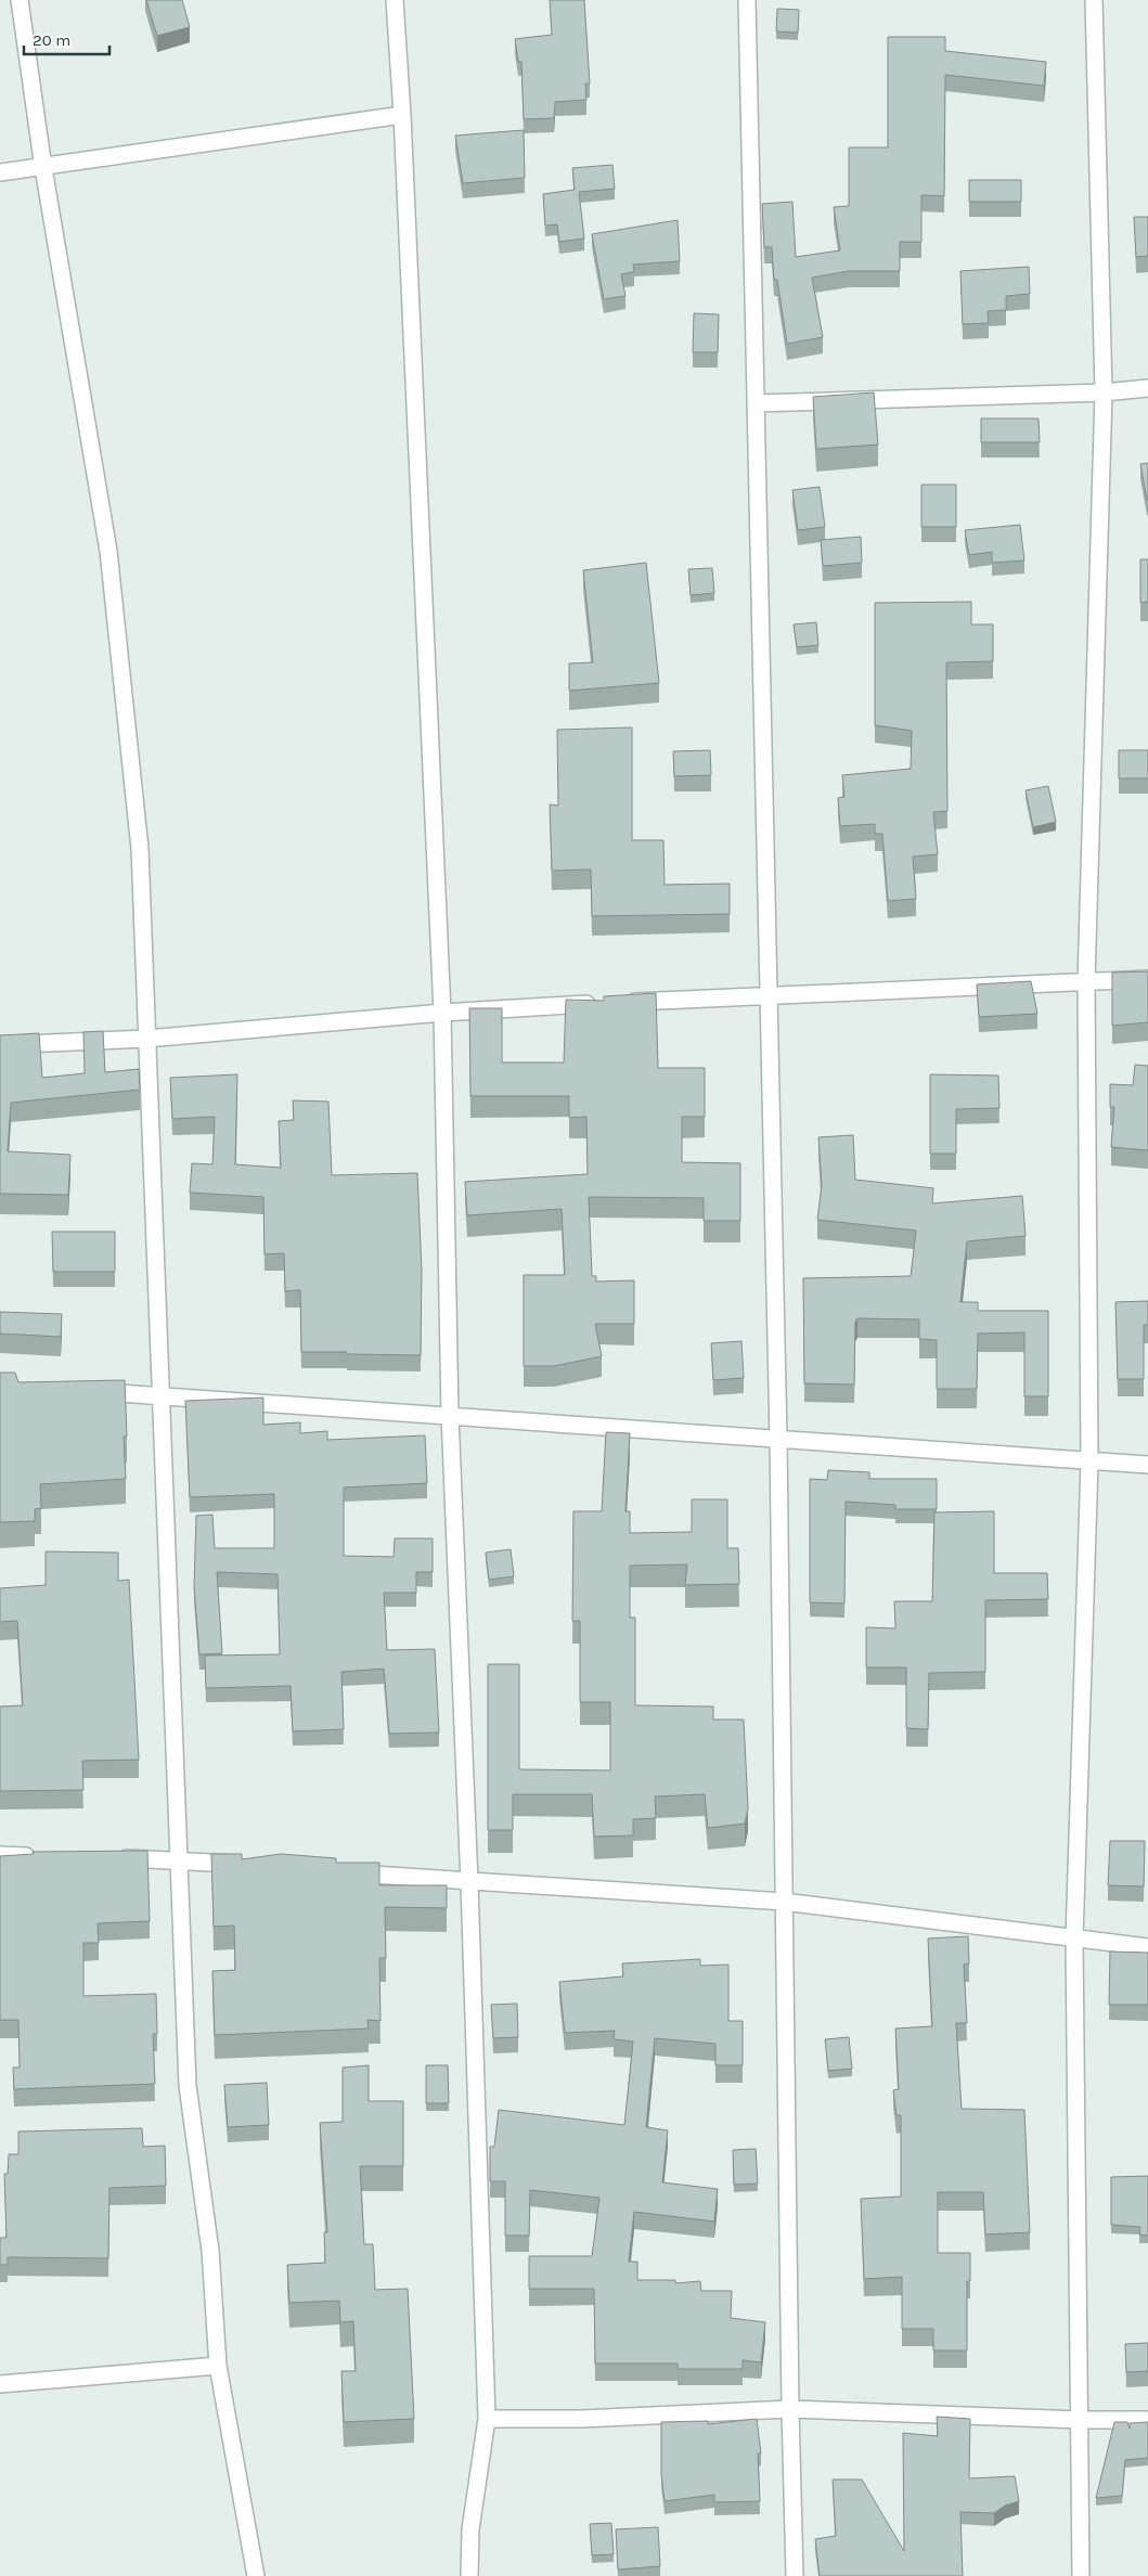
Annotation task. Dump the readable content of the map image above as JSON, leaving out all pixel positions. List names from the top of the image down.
{
  "scale_bar": "20 m"
}
